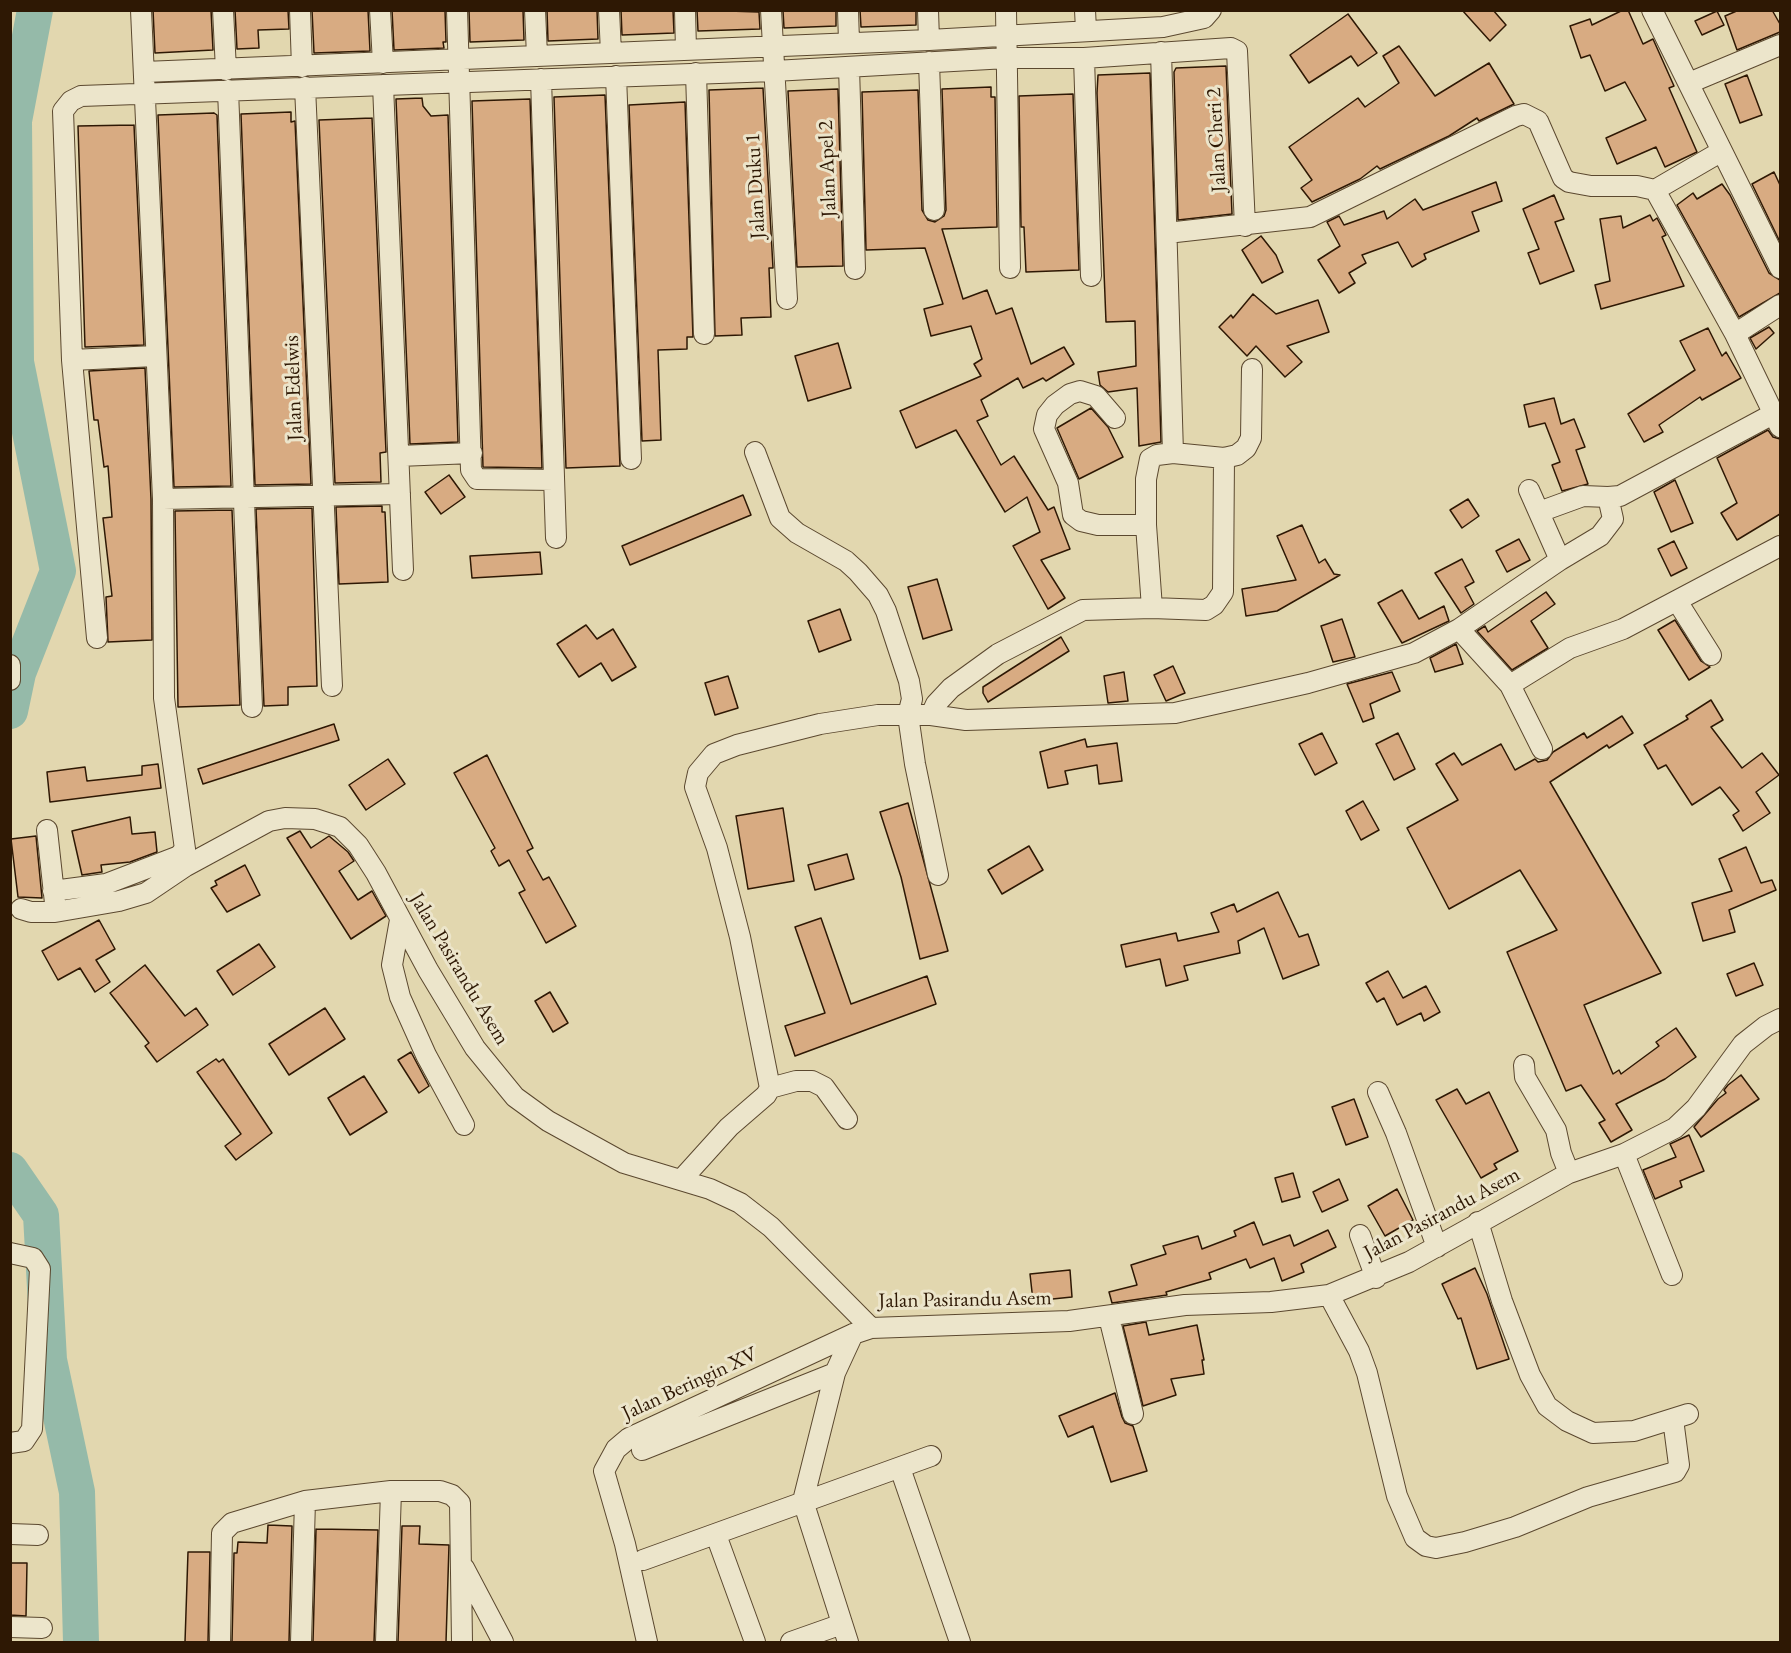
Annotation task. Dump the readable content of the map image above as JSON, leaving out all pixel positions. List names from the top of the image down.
{
  "streets": {
    "street": [
      "Jalan Cheri 2",
      "Jalan Apel 2",
      "Jalan Duku 1",
      "Jalan Edelwis",
      "Jalan Pasirandu Asem",
      "Jalan Beringin XV"
    ]
  },
  "crossings": [
    ["Jalan Pasirandu Asem", "Jalan Beringin XV"]
  ]
}
